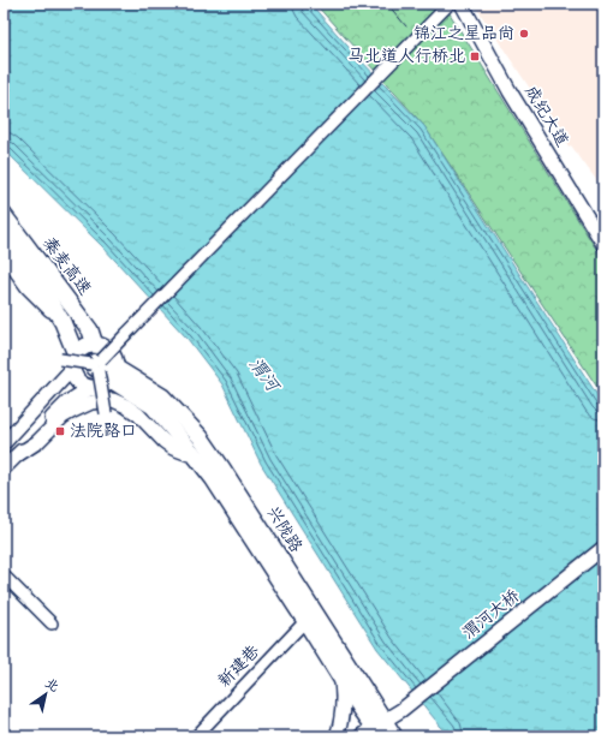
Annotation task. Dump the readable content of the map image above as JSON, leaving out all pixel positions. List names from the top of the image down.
{
  "streets": {
    "highway": ["秦麦高速", "兴陇路"],
    "main road": ["成纪大道", "渭河大桥"],
    "street": ["新建巷"]
  },
  "crossings": [
    ["兴陇路", "新建巷"]
  ],
  "water": ["渭河"],
  "places": {
    "other": ["锦江之星品尚"],
    "transit": ["马北道人行桥北", "法院路口"]
  },
  "north": "top right"
}
